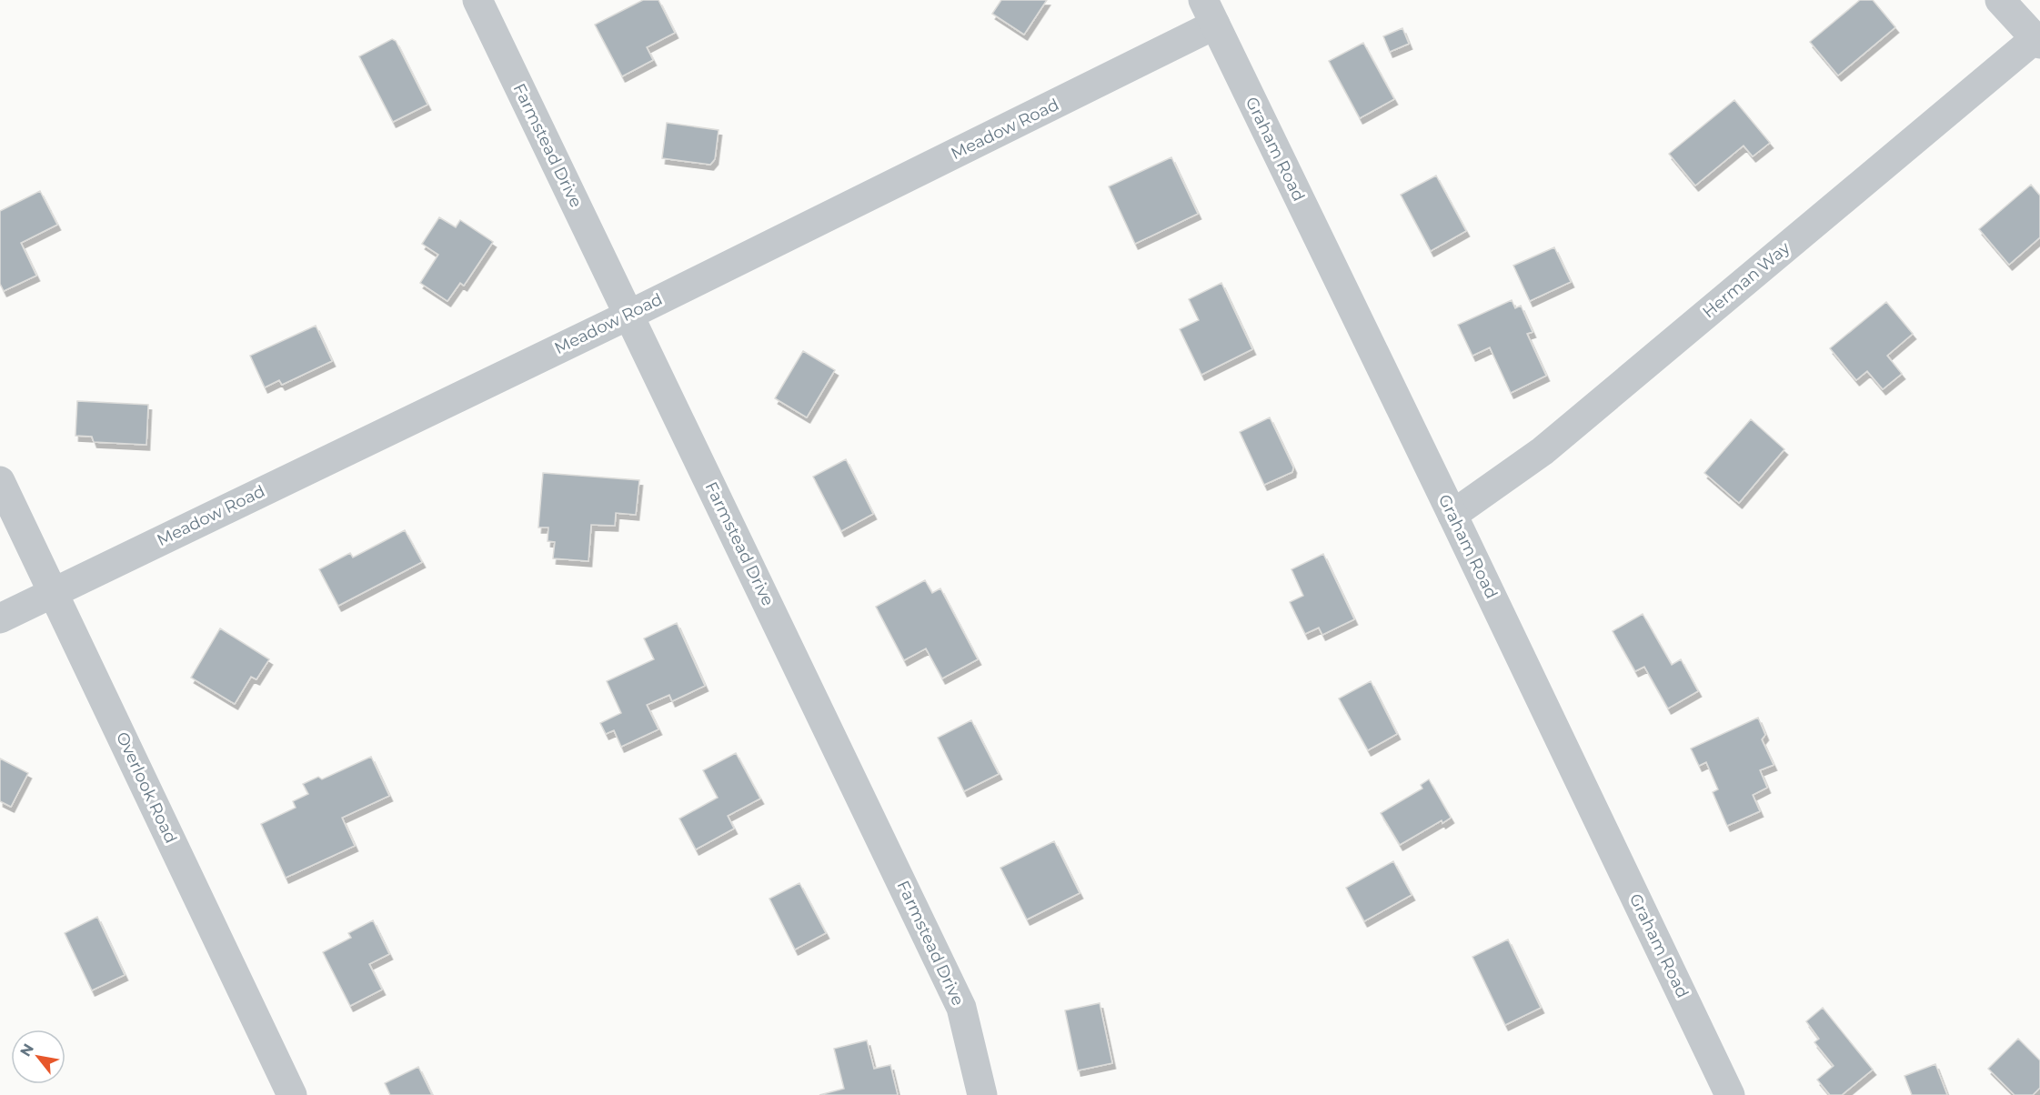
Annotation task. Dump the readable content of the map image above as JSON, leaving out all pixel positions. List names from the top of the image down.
{
  "streets": {
    "street": [
      "Meadow Road",
      "Farmstead Drive",
      "Graham Road",
      "Herman Way",
      "Overlook Road"
    ]
  },
  "crossings": [
    ["Meadow Road", "Farmstead Drive"],
    ["Meadow Road", "Graham Road"],
    ["Meadow Road", "Overlook Road"],
    ["Graham Road", "Herman Way"]
  ],
  "north": "top left"
}
